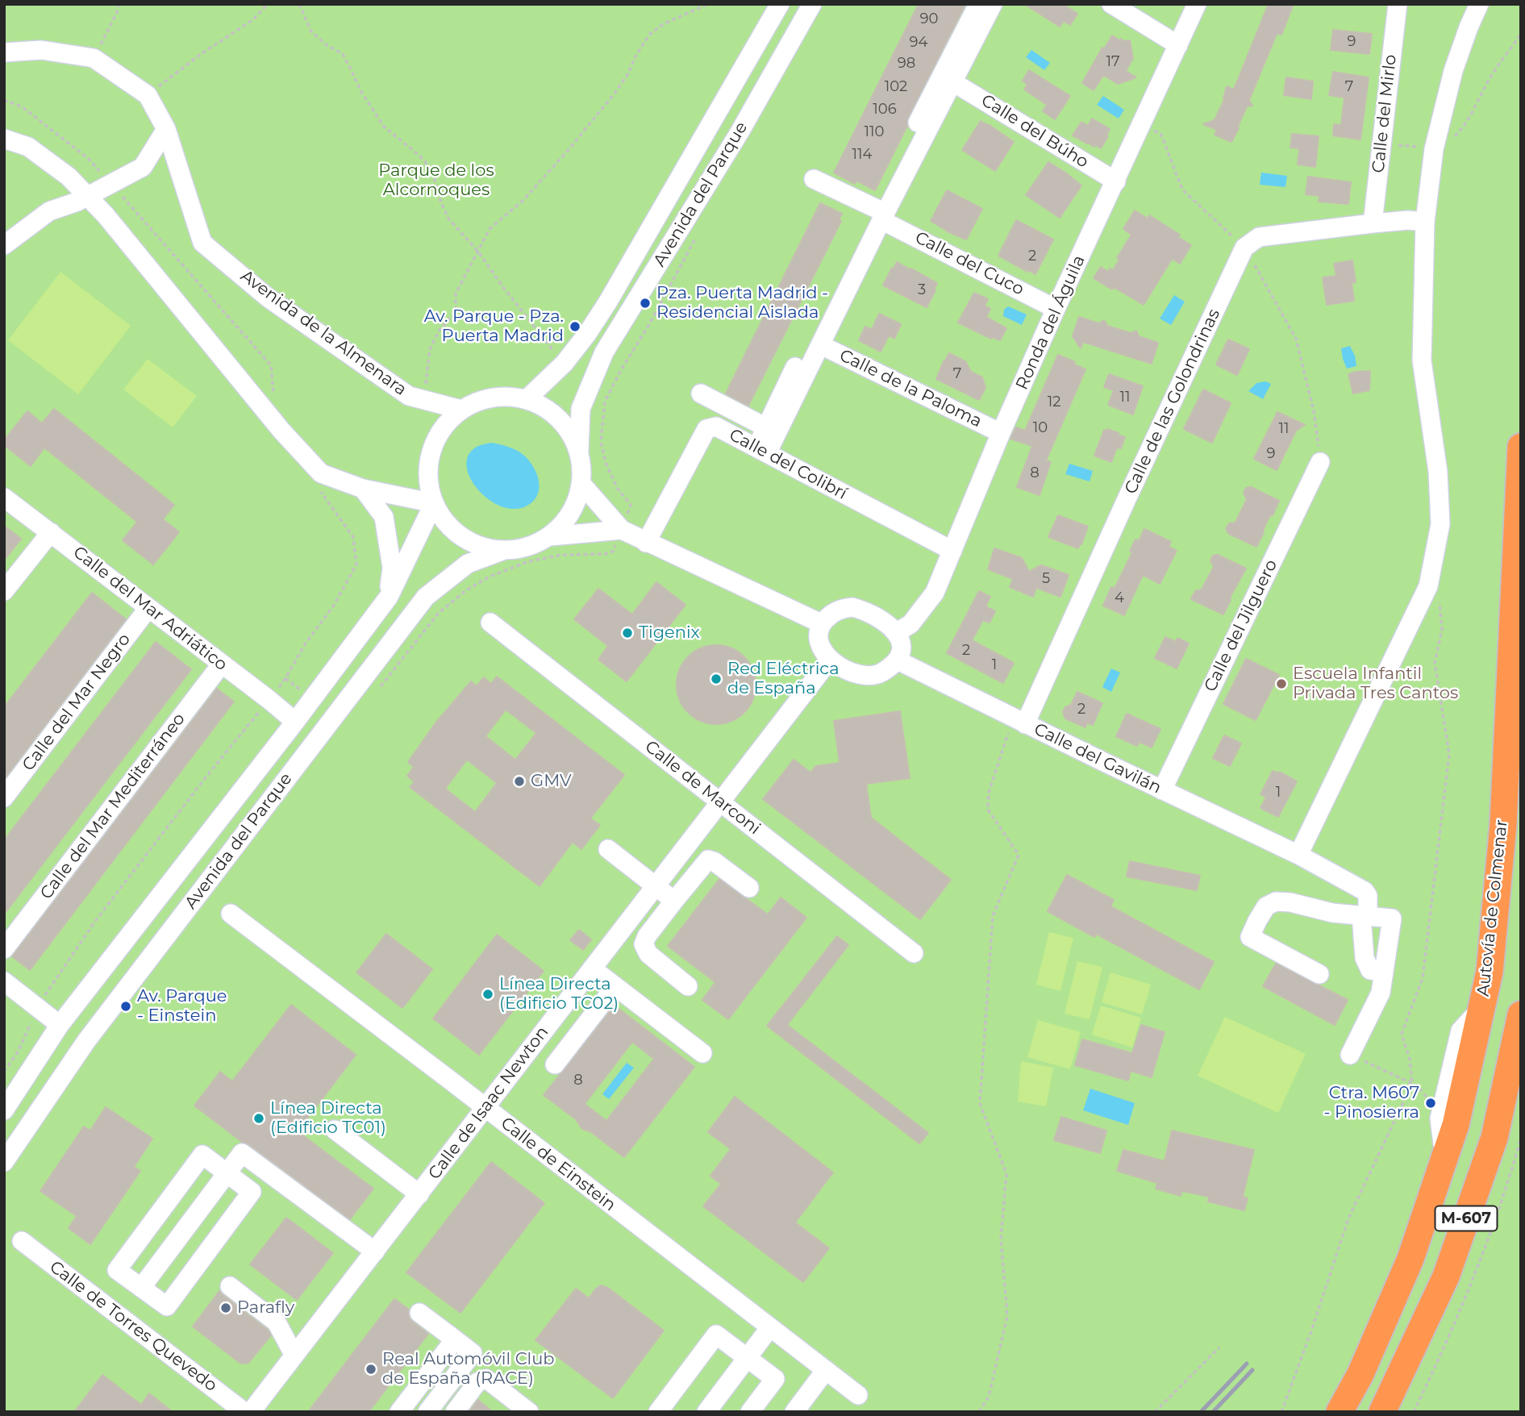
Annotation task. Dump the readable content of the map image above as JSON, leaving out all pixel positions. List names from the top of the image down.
{
  "streets": {
    "highway": ["Autovía de Colmenar", "M-607"],
    "street": [
      "Calle del Mirlo",
      "Calle del Búho",
      "Avenida del Parque",
      "Calle del Cuco",
      "Ronda del Águila",
      "Avenida de la Almenara",
      "Calle de la Paloma",
      "Calle de las Golondrinas",
      "Calle del Colibrí",
      "Calle del Mar Adriático",
      "Calle del Jilguero",
      "Calle del Mar Negro",
      "Calle del Gavilán",
      "Calle de Marconi",
      "Calle del Mar Mediterráneo",
      "Calle de Isaac Newton",
      "Calle de Einstein",
      "Calle de Torres Quevedo"
    ]
  },
  "crossings": [
    ["Calle del Búho", "Ronda del Águila"],
    ["Avenida del Parque", "Avenida de la Almenara"],
    ["Avenida del Parque", "Calle del Mar Adriático"],
    ["Calle del Cuco", "Ronda del Águila"],
    ["Ronda del Águila", "Calle de la Paloma"],
    ["Ronda del Águila", "Calle del Colibrí"],
    ["Ronda del Águila", "Calle del Gavilán"],
    ["Ronda del Águila", "Calle de Isaac Newton"],
    ["Calle de las Golondrinas", "Calle del Gavilán"],
    ["Calle del Mar Adriático", "Calle del Mar Negro"],
    ["Calle del Mar Adriático", "Calle del Mar Mediterráneo"],
    ["Calle del Jilguero", "Calle del Gavilán"],
    ["Calle del Gavilán", "Calle de Isaac Newton"],
    ["Calle de Marconi", "Calle de Isaac Newton"],
    ["Calle de Isaac Newton", "Calle de Einstein"]
  ],
  "parks": ["Parque de los Alcornoques"],
  "places": [
    "Pza. Puerta Madrid - Residencial Aislada",
    "Av. Parque - Pza. Puerta Madrid",
    "Tigenix",
    "Red Eléctrica de España",
    "Escuela Infantil Privada Tres Cantos",
    "GMV",
    "Línea Directa (Edificio TC02)",
    "Av. Parque - Einstein",
    "Ctra. M607 - Pinosierra",
    "Línea Directa (Edificio TC01)",
    "Parafly",
    "Real Automóvil Club de España (RACE)"
  ],
  "house_numbers": [
    "90",
    "9",
    "94",
    "17",
    "98",
    "102",
    "7",
    "106",
    "110",
    "114",
    "2",
    "3",
    "7",
    "11",
    "12",
    "10",
    "11",
    "9",
    "8",
    "5",
    "4",
    "2",
    "1",
    "2",
    "1",
    "8"
  ]
}
